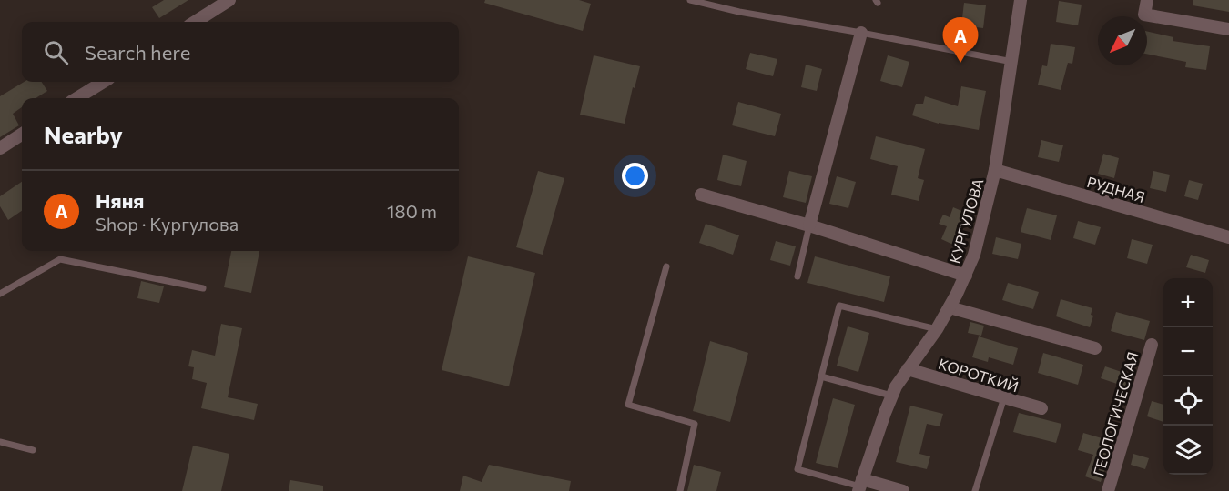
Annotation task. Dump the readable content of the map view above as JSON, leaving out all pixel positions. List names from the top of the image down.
{
  "streets": {
    "street": [
      "РУДНАЯ",
      "КУРГУЛОВА",
      "КОРОТКИЙ",
      "ГЕОЛОГИЧЕСКАЯ"
    ]
  },
  "crossings": [
    ["РУДНАЯ", "КУРГУЛОВА"],
    ["КУРГУЛОВА", "КОРОТКИЙ"]
  ],
  "north": "bottom left",
  "page": {
    "pins": "A",
    "search": "Search here",
    "heading": "Nearby",
    "list": [
      {
        "mark": "A",
        "name": "Няня",
        "note": "Shop · Кургулова",
        "value": "180 m"
      }
    ],
    "map_buttons": ["+", "−"]
  }
}
